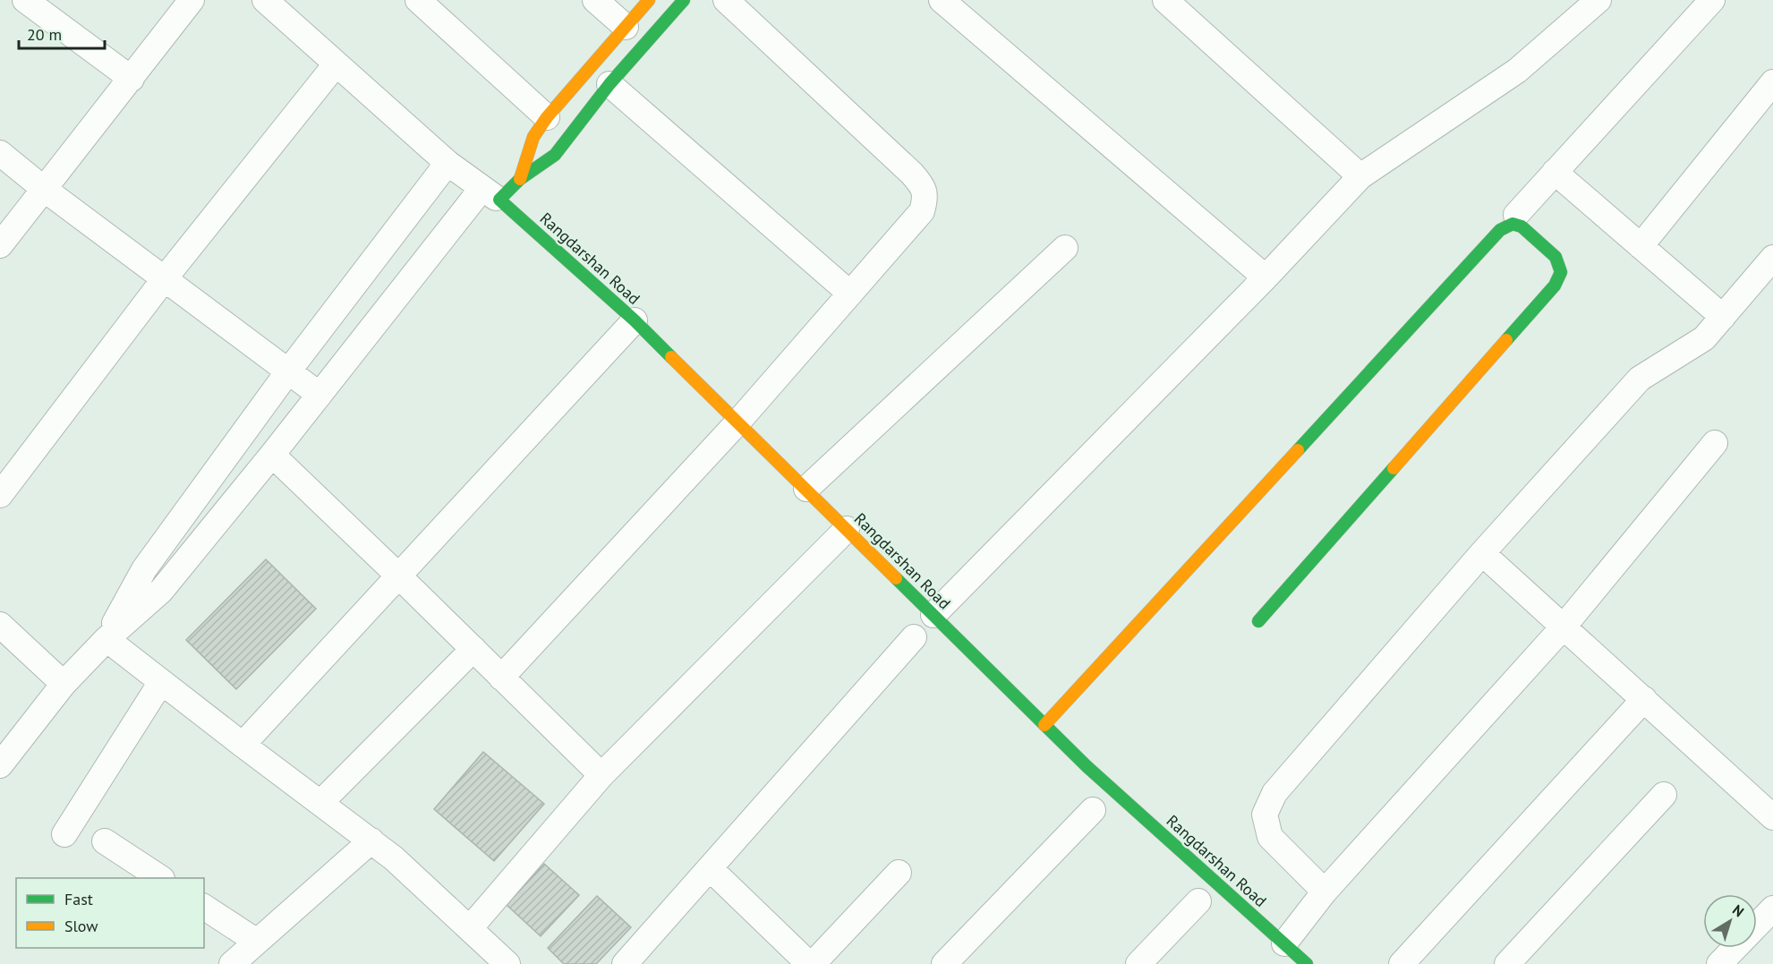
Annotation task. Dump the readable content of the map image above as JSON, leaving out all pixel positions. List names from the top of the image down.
{
  "streets": {
    "street": ["Rangdarshan Road"]
  },
  "legend": ["Fast", "Slow"],
  "scale_bar": "20 m",
  "north": "top right"
}
